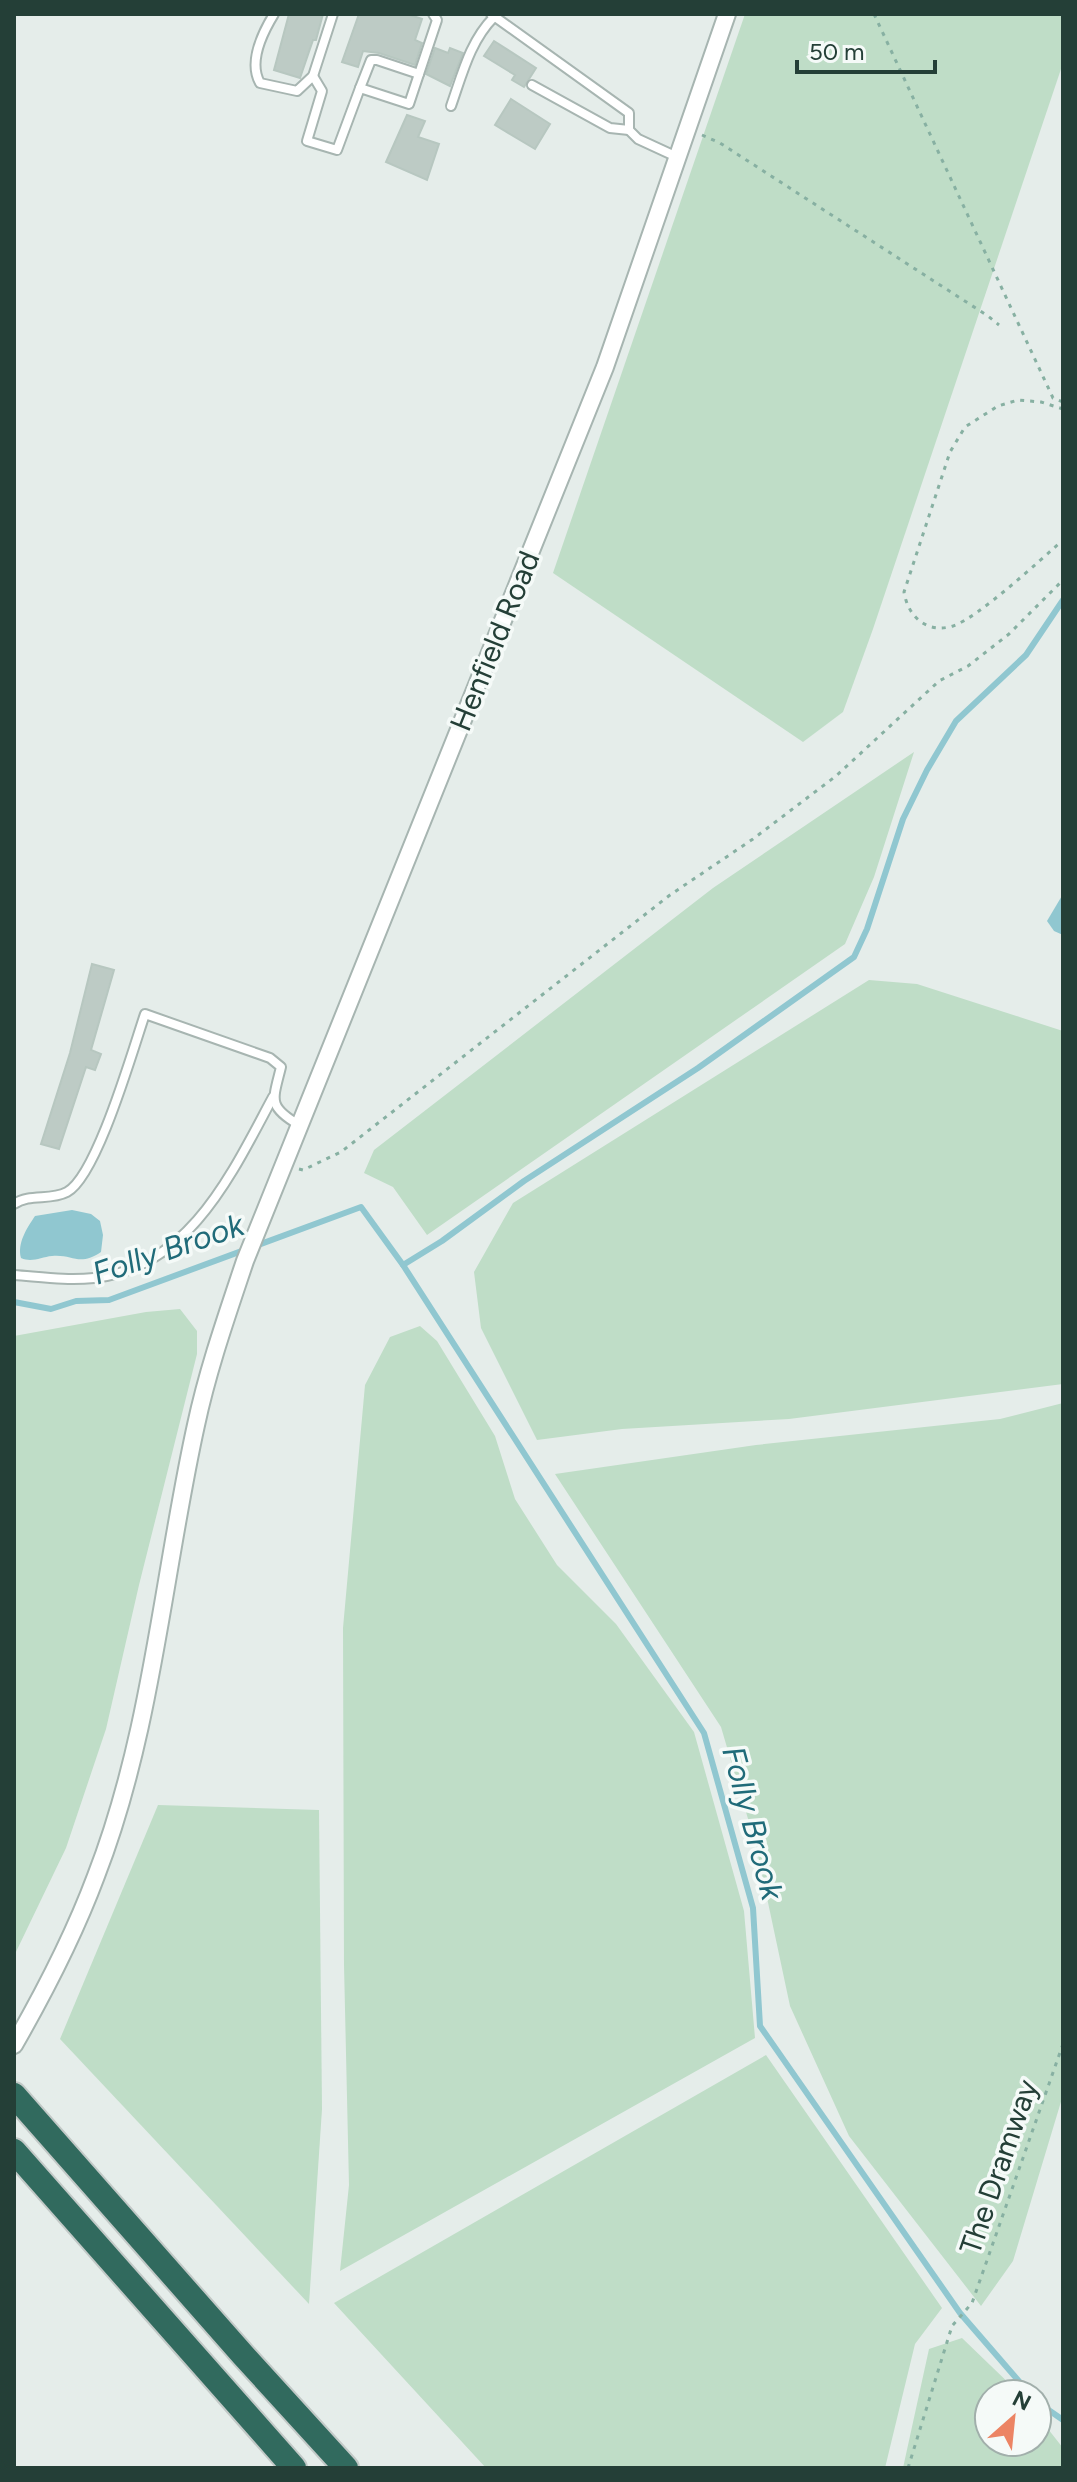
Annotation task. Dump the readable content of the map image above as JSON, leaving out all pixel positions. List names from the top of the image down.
{
  "streets": {
    "street": ["Henfield Road"],
    "path": ["The Dramway"]
  },
  "water": ["Folly Brook"],
  "scale_bar": "50 m",
  "north": "top right"
}
